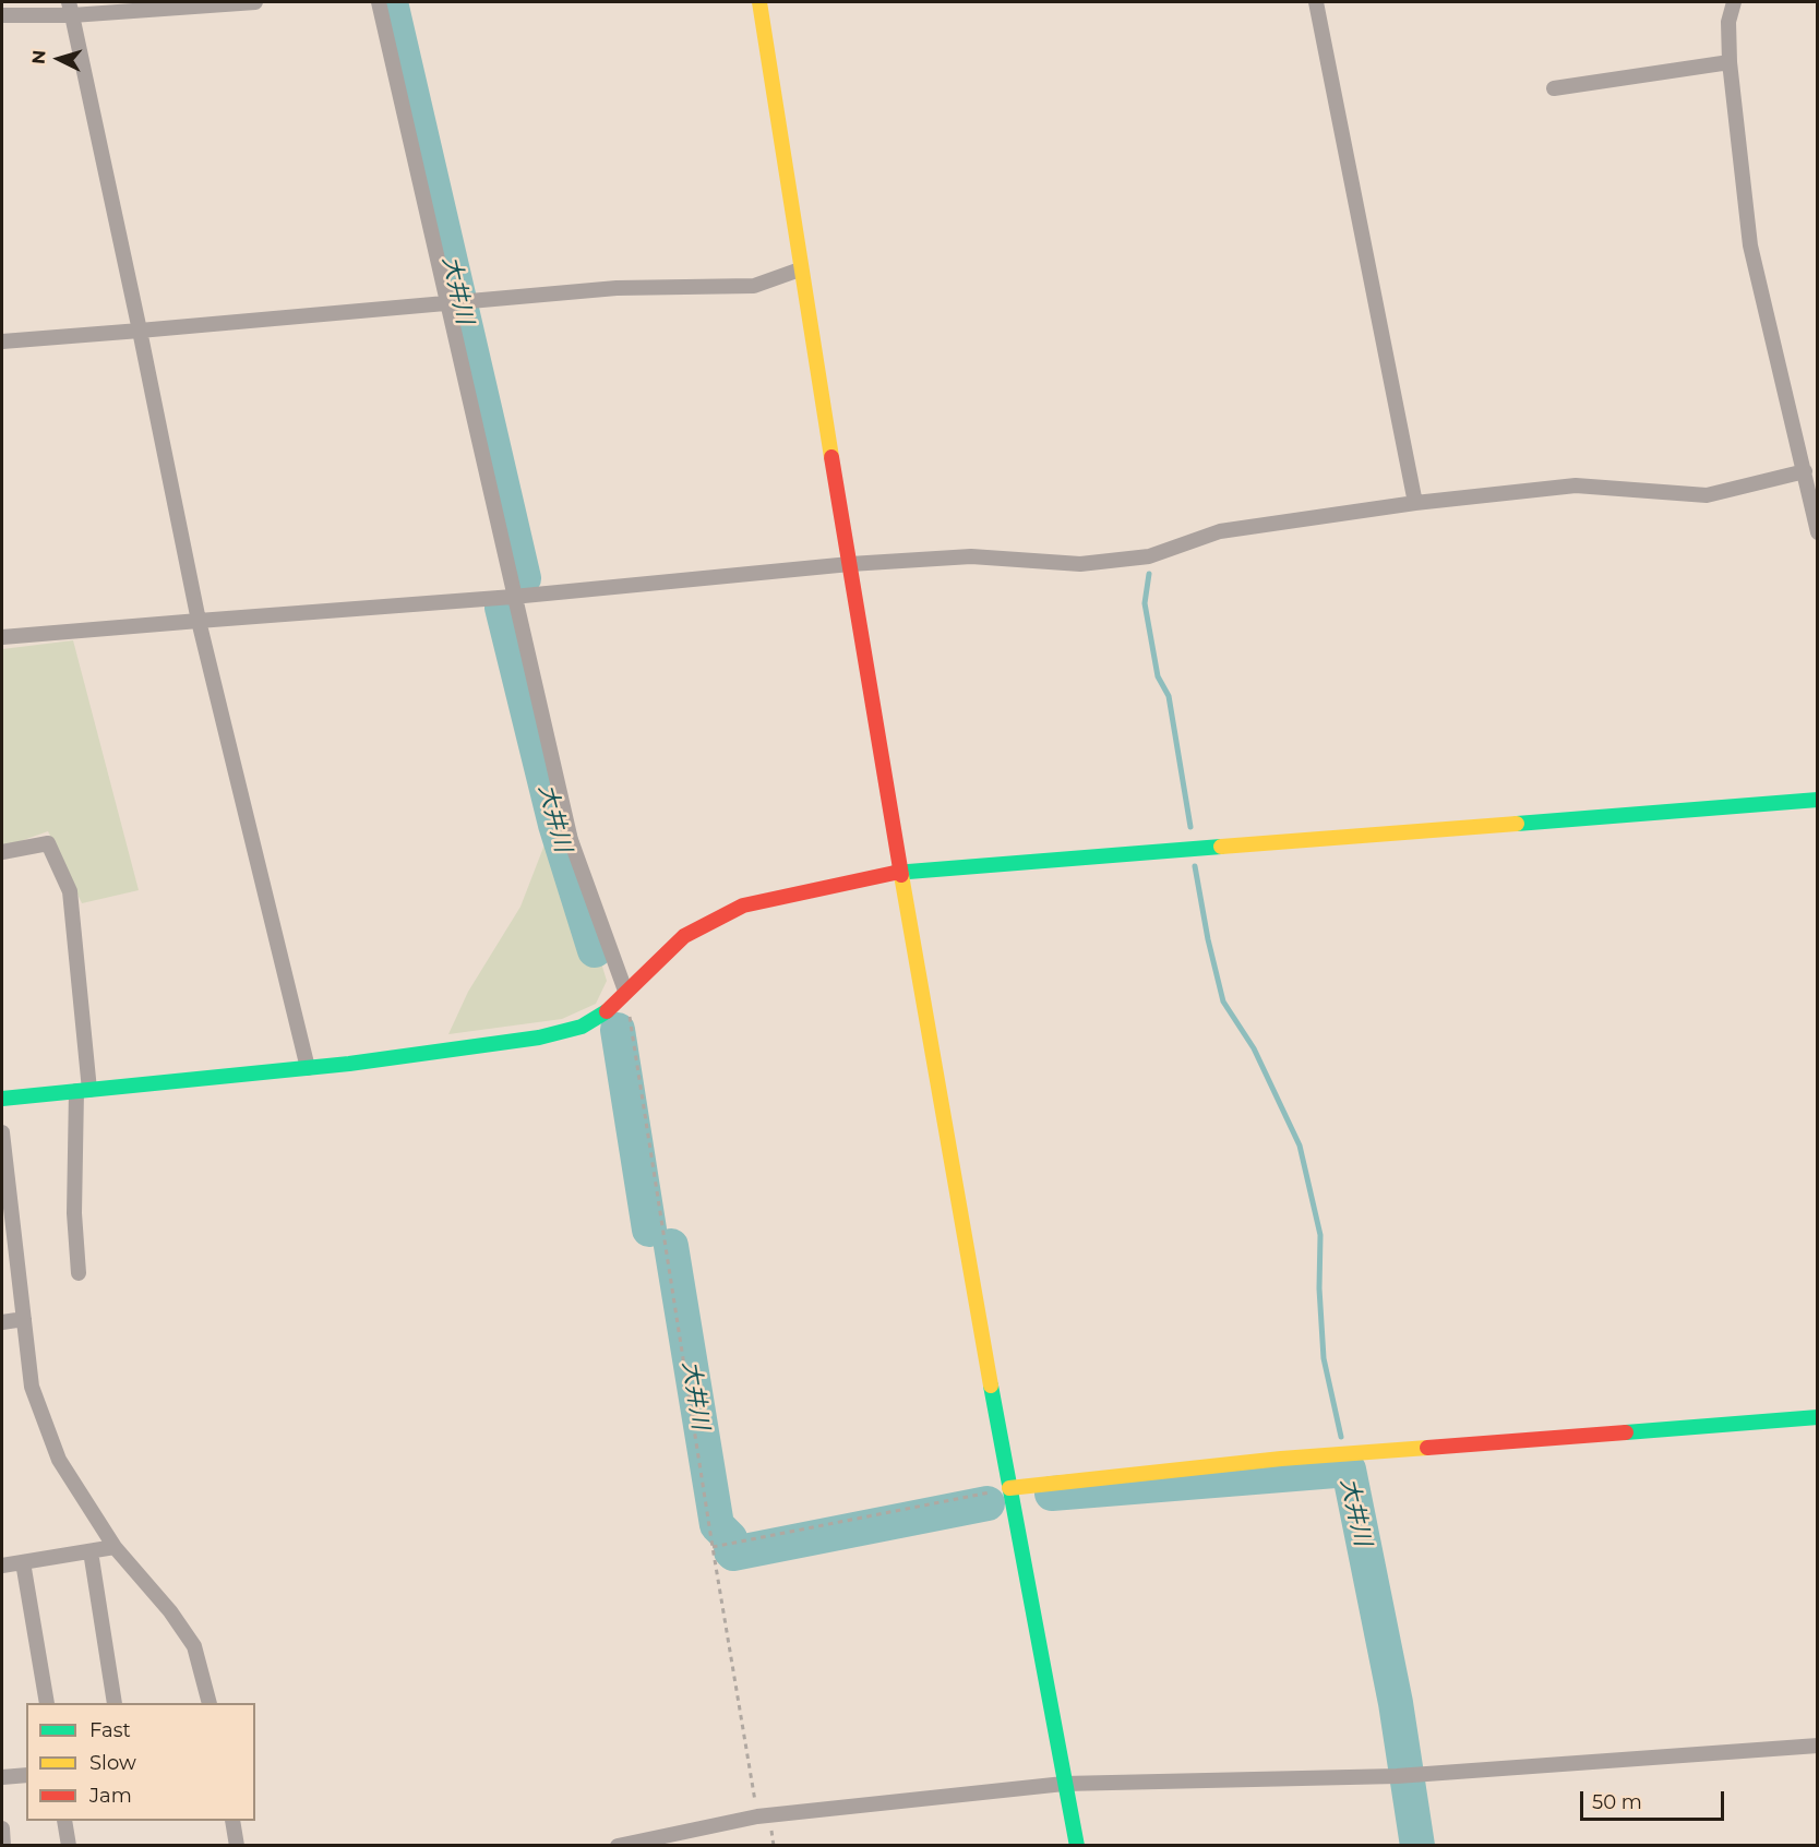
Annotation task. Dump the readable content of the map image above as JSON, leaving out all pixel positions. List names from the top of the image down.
{
  "water": ["大井川"],
  "legend": ["Fast", "Slow", "Jam"],
  "scale_bar": "50 m",
  "north": "left"
}
